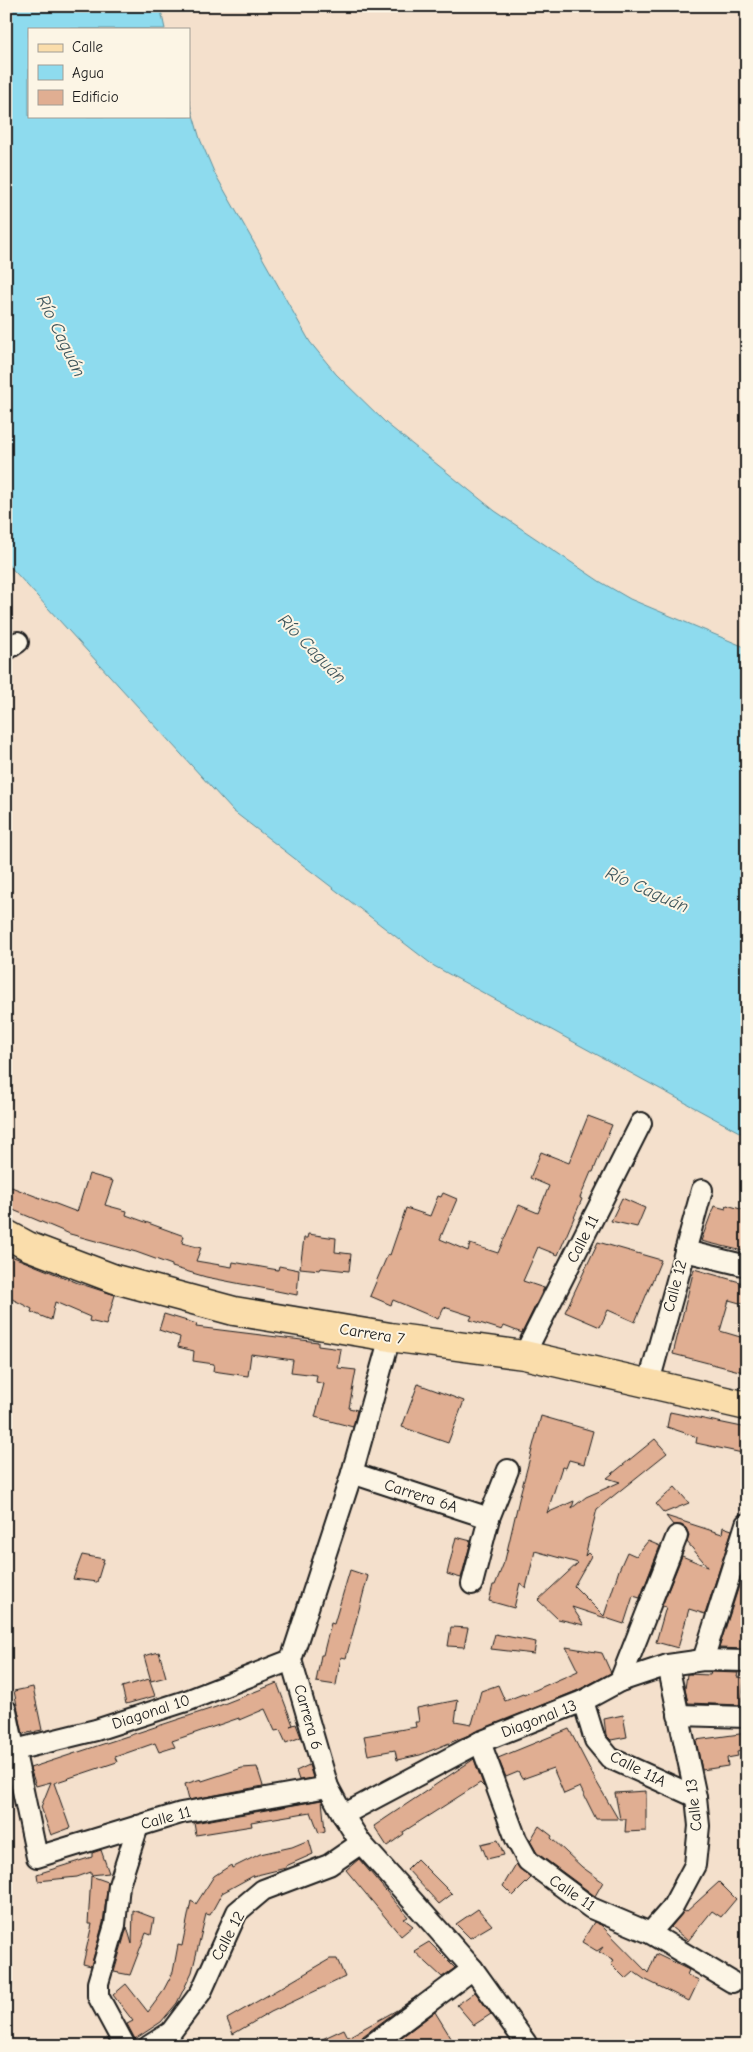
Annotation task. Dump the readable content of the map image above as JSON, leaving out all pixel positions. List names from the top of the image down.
{
  "streets": {
    "main road": ["Carrera 7"],
    "street": [
      "Calle 11",
      "Calle 12",
      "Carrera 6A",
      "Diagonal 10",
      "Carrera 6",
      "Diagonal 13",
      "Calle 11A",
      "Calle 13"
    ]
  },
  "crossings": [
    ["Calle 11", "Carrera 7"],
    ["Calle 11", "Diagonal 10"],
    ["Calle 11", "Carrera 6"],
    ["Calle 11", "Diagonal 13"],
    ["Calle 11", "Calle 13"],
    ["Calle 12", "Carrera 7"],
    ["Calle 12", "Carrera 6"],
    ["Diagonal 10", "Carrera 6"],
    ["Carrera 6", "Diagonal 13"],
    ["Diagonal 13", "Calle 11A"],
    ["Diagonal 13", "Calle 13"],
    ["Calle 11A", "Calle 13"]
  ],
  "water": ["Río Caguán"],
  "legend": ["Calle", "Agua", "Edificio"]
}
